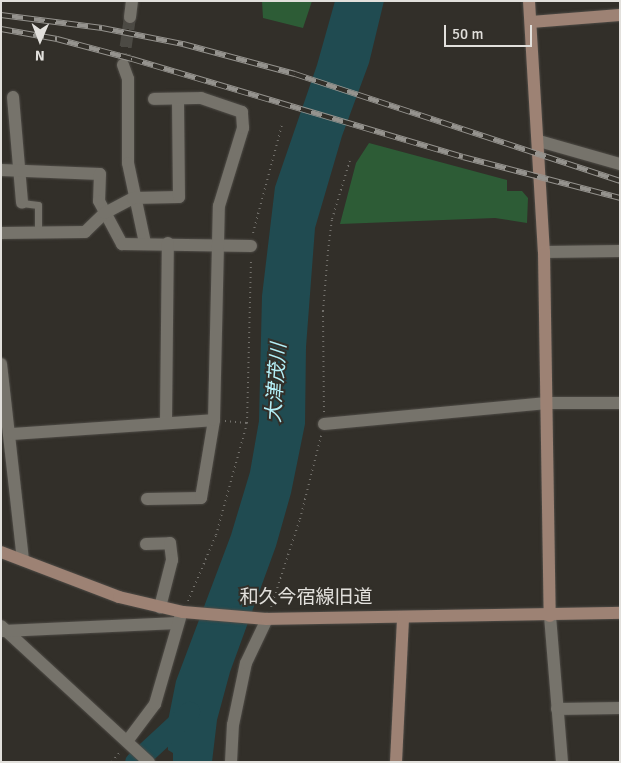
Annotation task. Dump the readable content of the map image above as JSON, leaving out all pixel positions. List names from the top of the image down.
{
  "streets": {
    "street": ["和久今宿線旧道"]
  },
  "water": ["大津茂川"],
  "scale_bar": "50 m",
  "north": "bottom"
}
